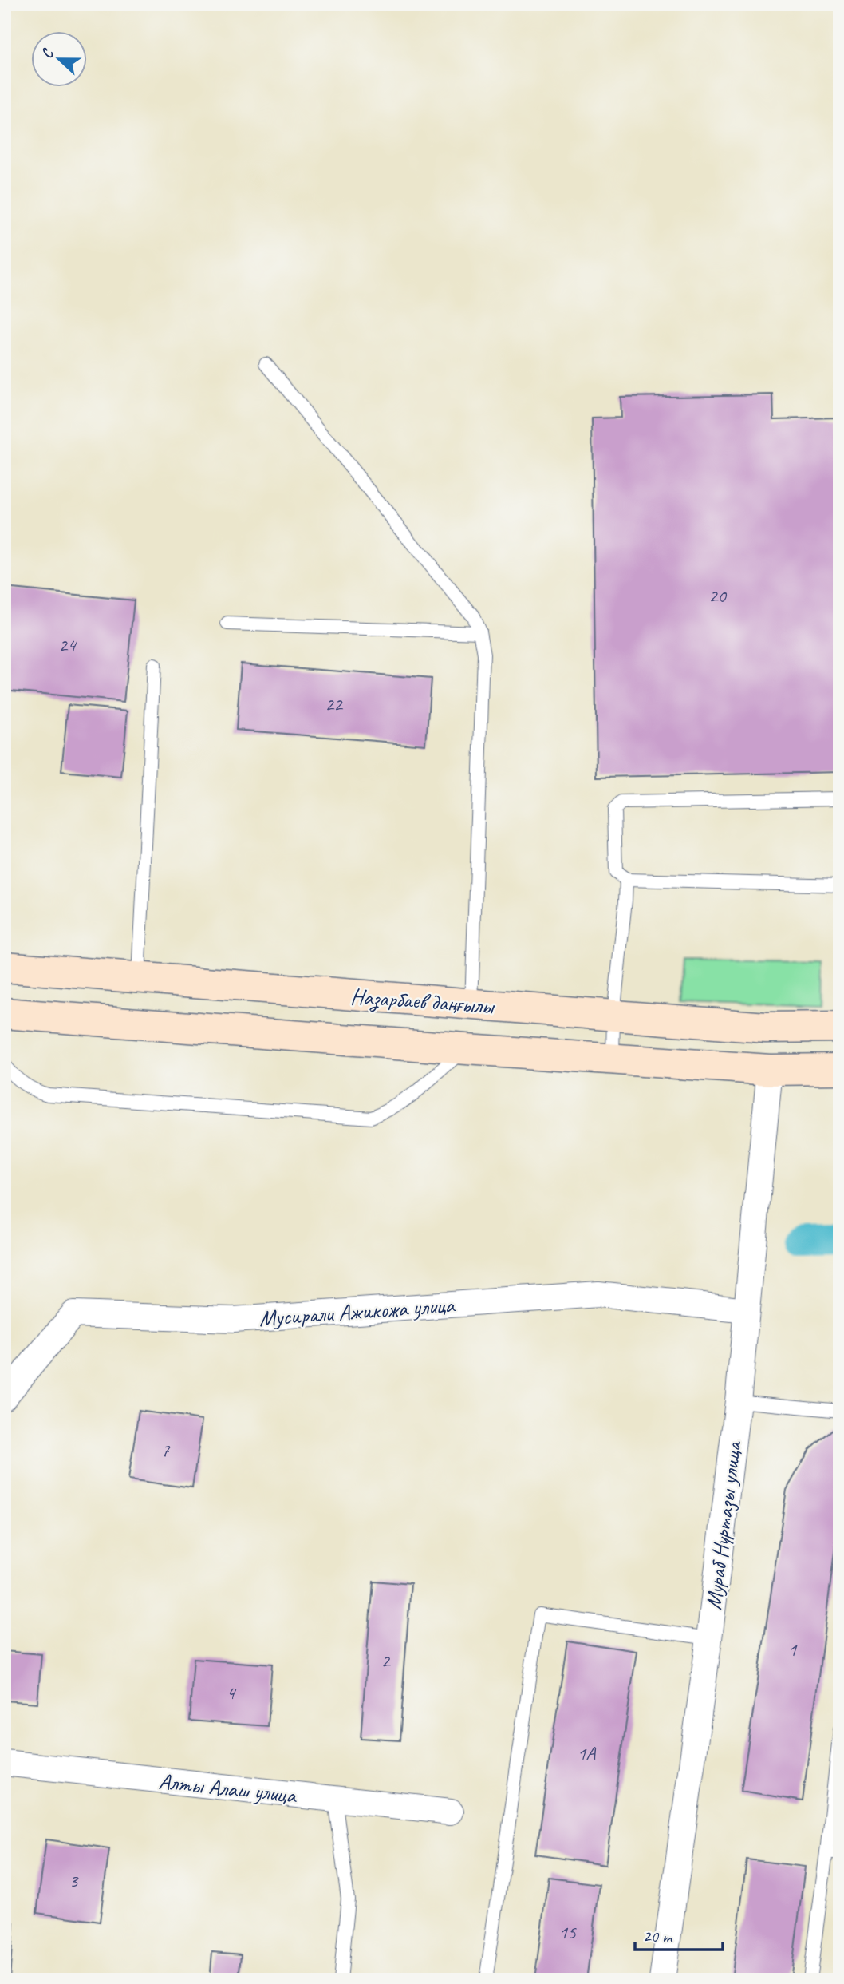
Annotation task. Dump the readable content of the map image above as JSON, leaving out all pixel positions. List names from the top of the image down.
{
  "streets": {
    "main road": ["Назарбаев даңғылы"],
    "street": ["Мусирали Ажикожа улица", "Мураб Нуртазы улица", "Алты Алаш улица"]
  },
  "crossings": [
    ["Назарбаев даңғылы", "Мураб Нуртазы улица"],
    ["Мусирали Ажикожа улица", "Мураб Нуртазы улица"]
  ],
  "house_numbers": [
    "20",
    "24",
    "22",
    "7",
    "1",
    "2",
    "4",
    "1А",
    "3",
    "15"
  ],
  "scale_bar": "20 m",
  "north": "left"
}
